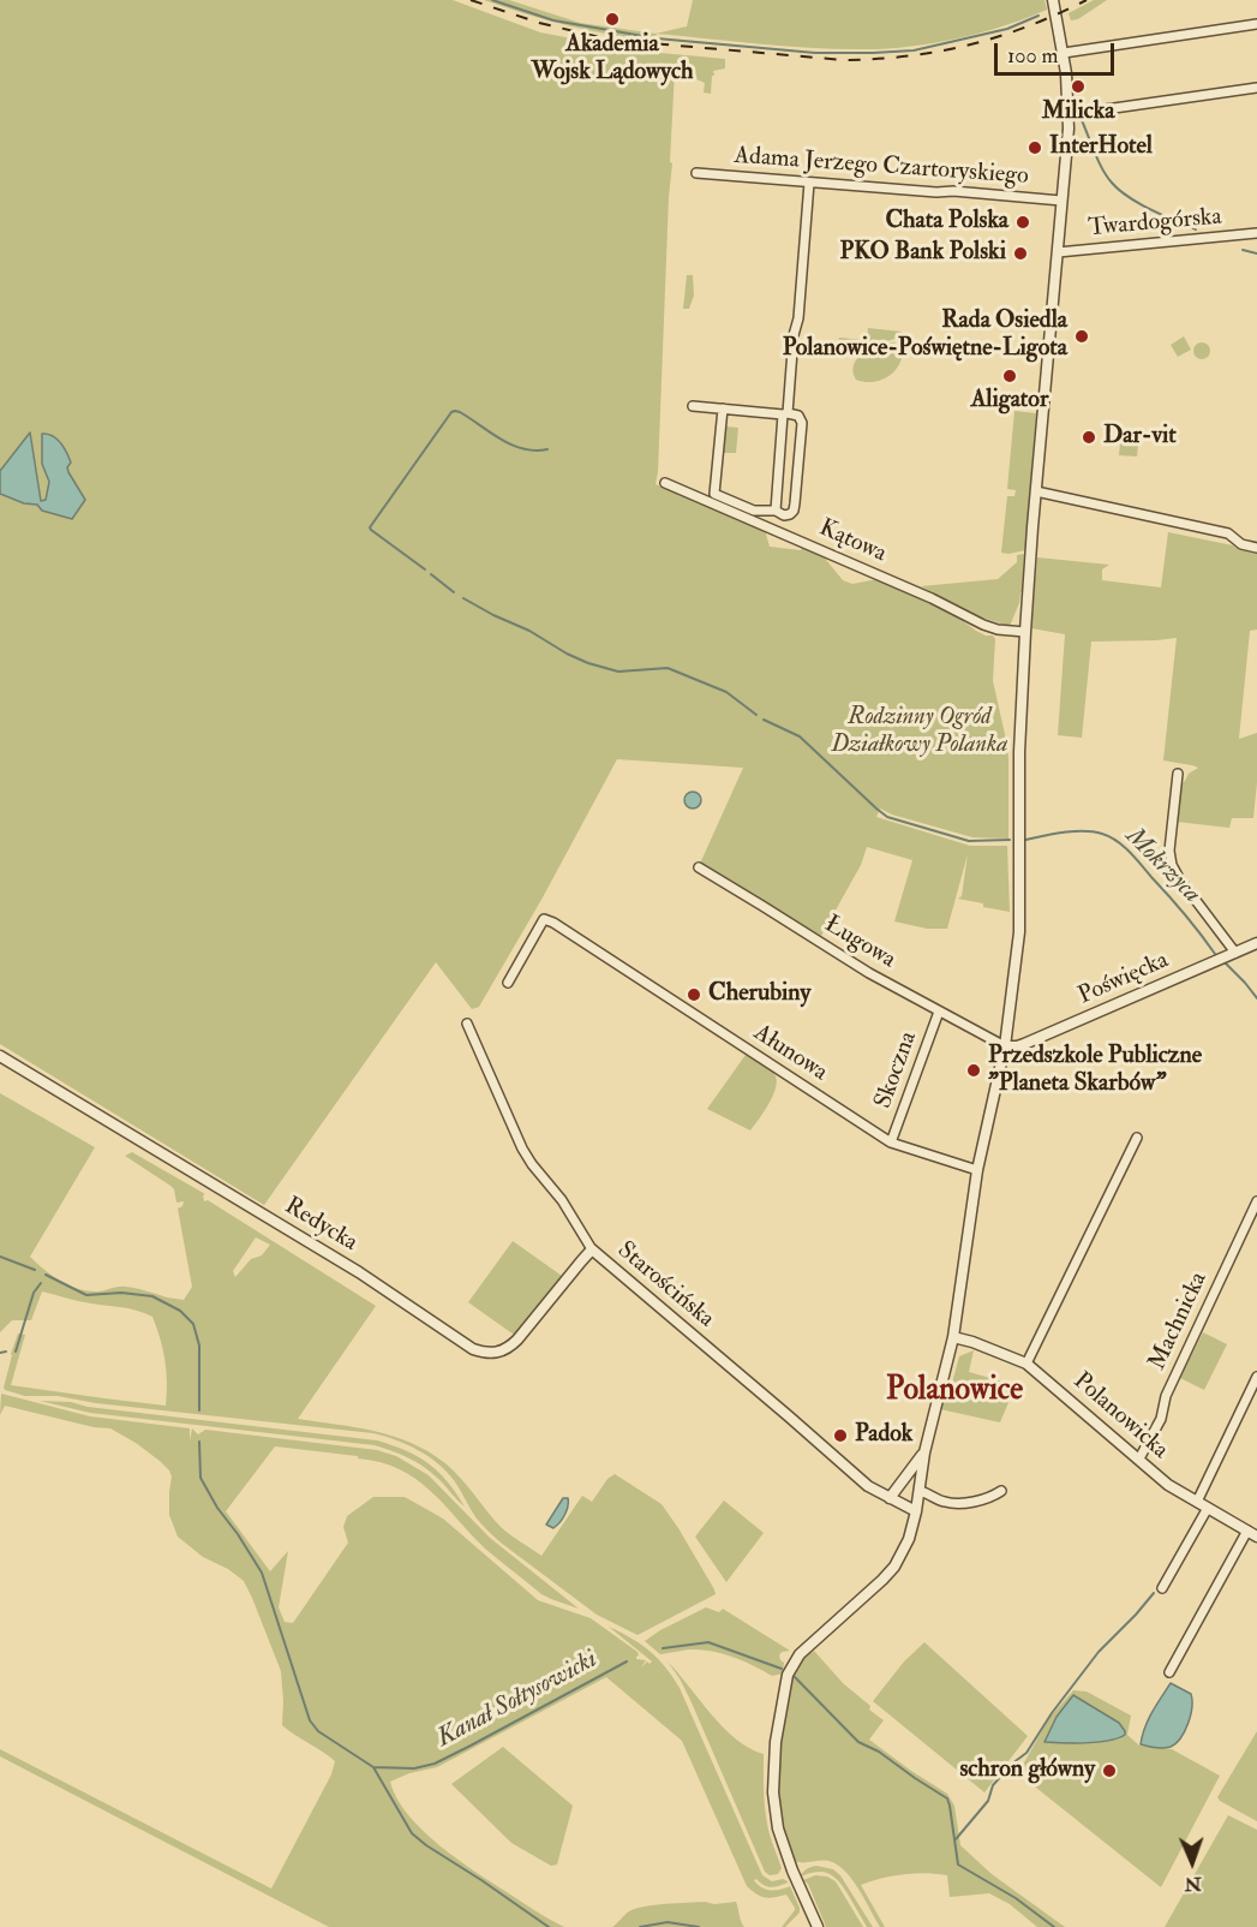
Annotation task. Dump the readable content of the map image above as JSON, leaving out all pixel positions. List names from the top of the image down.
{
  "streets": {
    "street": [
      "Adama Jerzego Czartoryskiego",
      "Twardogórska",
      "Kątowa",
      "Ługowa",
      "Poświęcka",
      "Ałunowa",
      "Skoczna",
      "Redycka",
      "Starościńska",
      "Machnicka",
      "Polanowicka"
    ]
  },
  "crossings": [
    ["Ługowa", "Poświęcka"],
    ["Ługowa", "Skoczna"],
    ["Ałunowa", "Skoczna"],
    ["Redycka", "Starościńska"],
    ["Machnicka", "Polanowicka"]
  ],
  "districts": ["Polanowice"],
  "water": ["Mokrzyca", "Kanał Sołtysowicki"],
  "parks": ["Rodzinny Ogród Działkowy Polanka"],
  "places": [
    "Akademia Wojsk Lądowych",
    "Milicka",
    "InterHotel",
    "Chata Polska",
    "PKO Bank Polski",
    "Rada Osiedla Polanowice-Poświętne-Ligota",
    "Aligator",
    "Dar-vit",
    "Cherubiny",
    "Przedszkole Publiczne \"Planeta Skarbów\"",
    "Padok",
    "schron główny"
  ],
  "scale_bar": "100 m",
  "north": "bottom"
}
